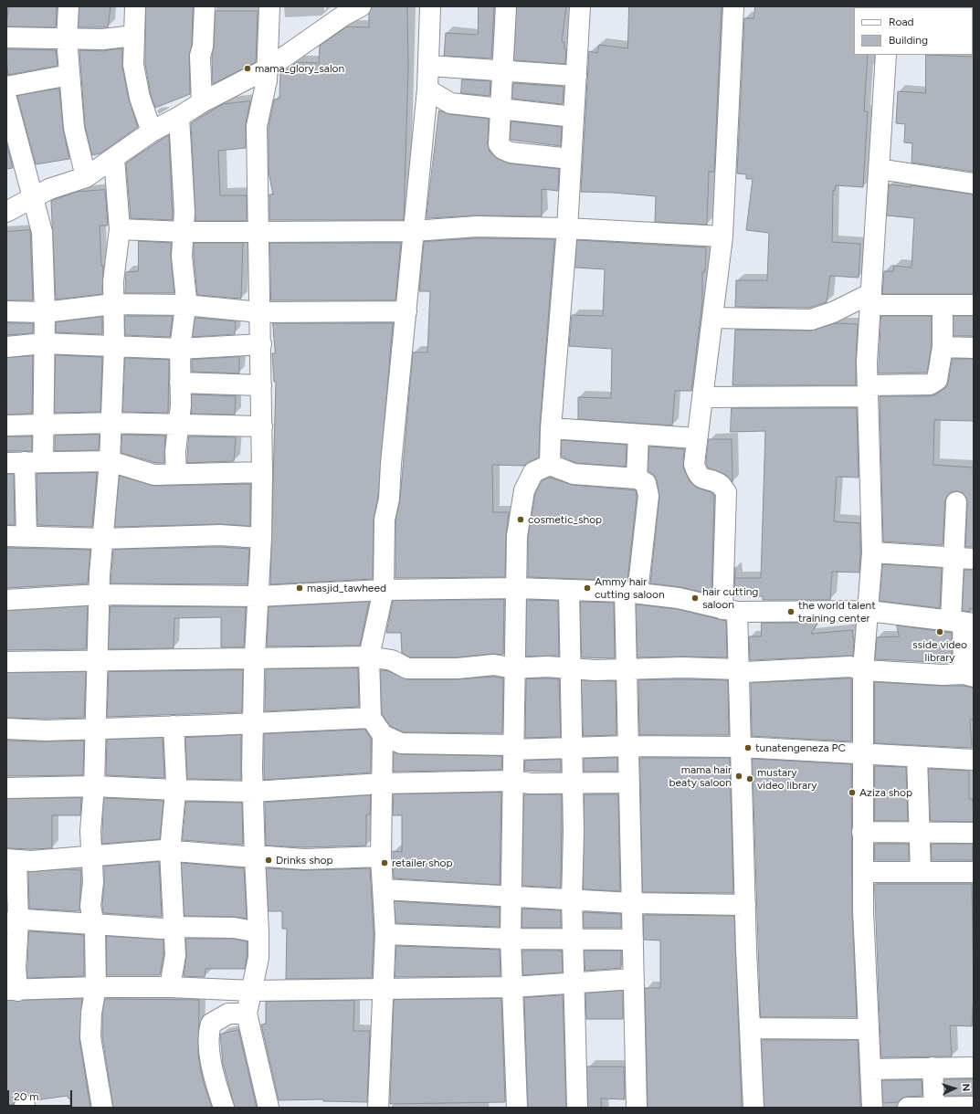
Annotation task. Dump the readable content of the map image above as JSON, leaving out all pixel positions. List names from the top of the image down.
{
  "places": [
    "mama_glory_salon",
    "cosmetic_shop",
    "masjid_tawheed",
    "Ammy hair cutting saloon",
    "hair cutting saloon",
    "the world talent training center",
    "sside video library",
    "tunatengeneza PC",
    "mama hair beaty saloon",
    "mustary video library",
    "Aziza shop",
    "Drinks shop",
    "retailer shop"
  ],
  "legend": ["Road", "Building"],
  "scale_bar": "20 m",
  "north": "right"
}
